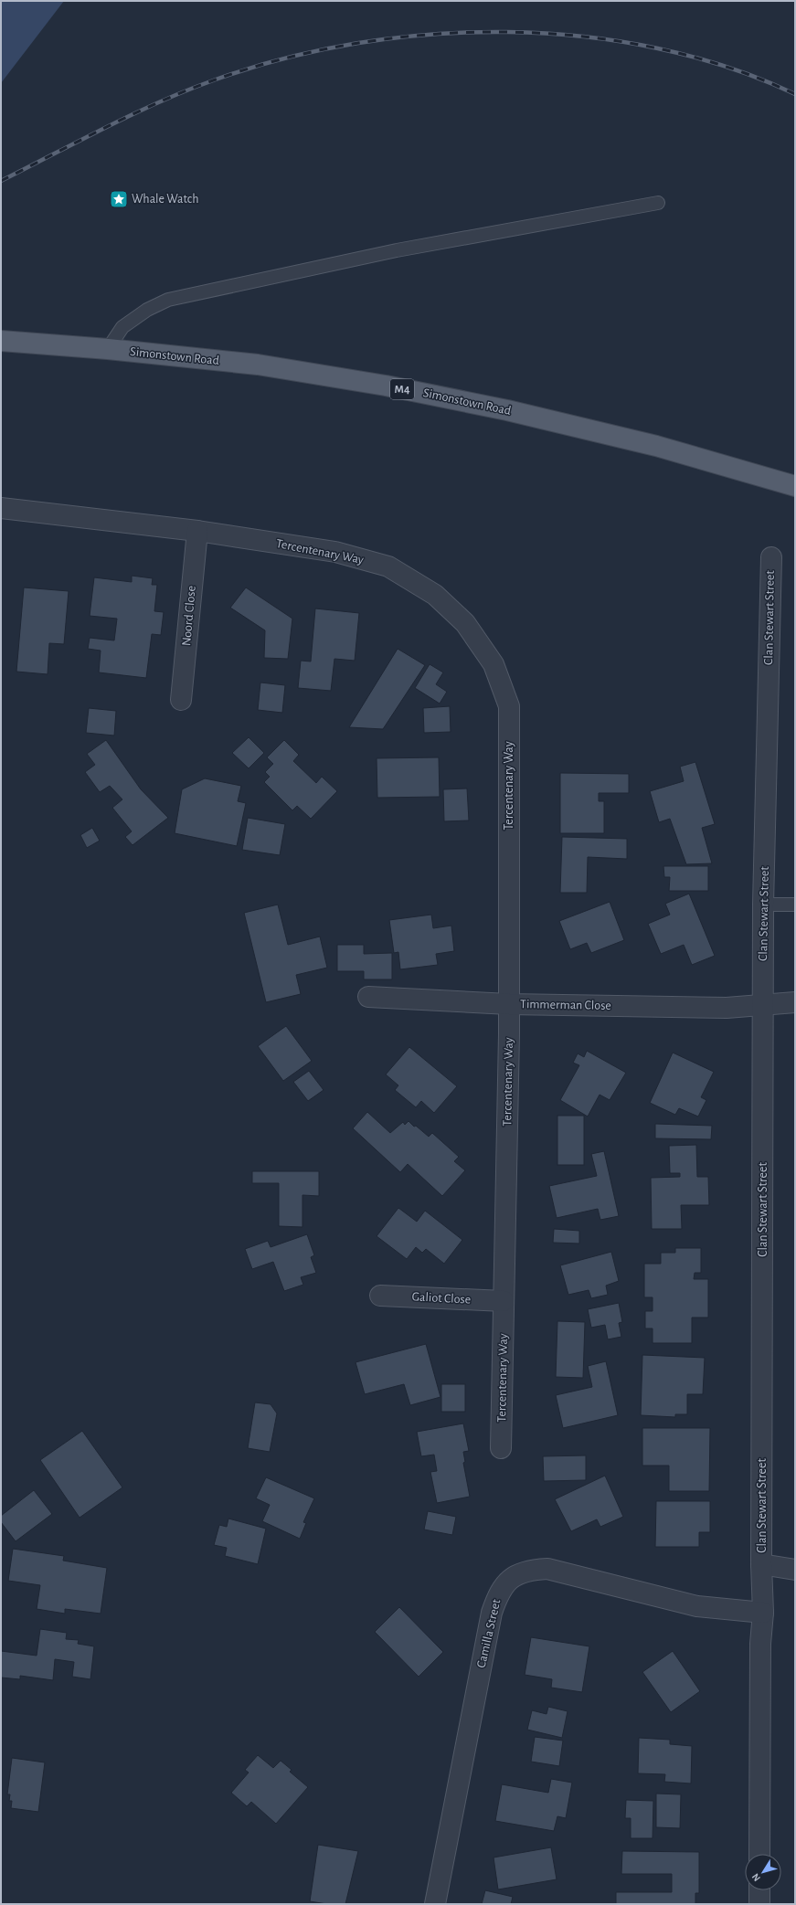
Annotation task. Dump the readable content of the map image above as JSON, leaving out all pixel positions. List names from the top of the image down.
{
  "streets": {
    "main road": ["Simonstown Road", "M4"],
    "street": [
      "Tercentenary Way",
      "Noord Close",
      "Clan Stewart Street",
      "Timmerman Close",
      "Galiot Close",
      "Camilla Street"
    ]
  },
  "crossings": [
    ["Tercentenary Way", "Noord Close"],
    ["Tercentenary Way", "Timmerman Close"],
    ["Tercentenary Way", "Galiot Close"],
    ["Clan Stewart Street", "Timmerman Close"],
    ["Clan Stewart Street", "Camilla Street"]
  ],
  "places": {
    "place": ["Whale Watch"]
  },
  "north": "bottom left"
}
